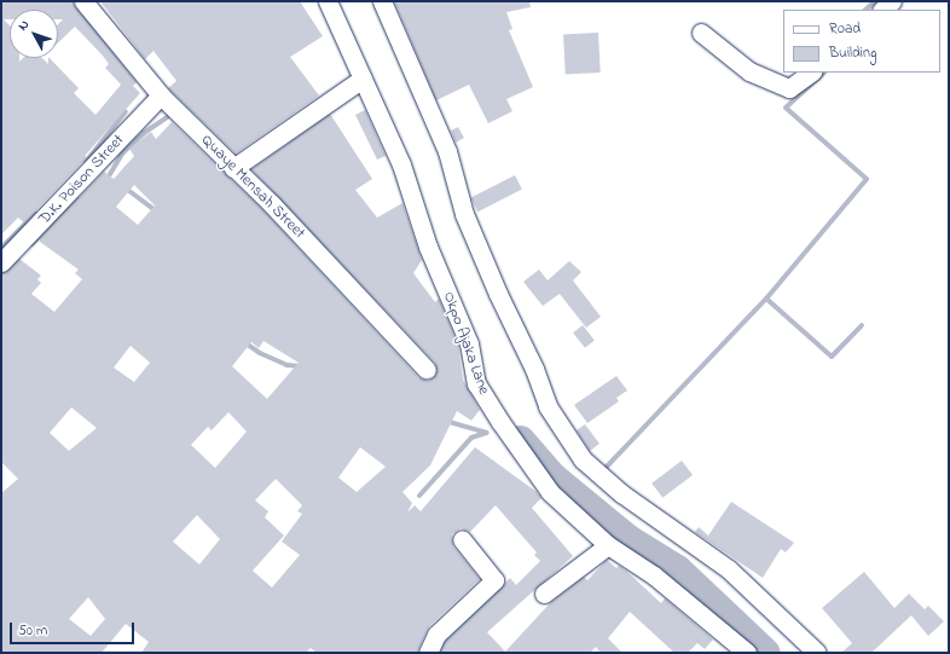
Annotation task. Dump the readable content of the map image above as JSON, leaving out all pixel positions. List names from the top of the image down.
{
  "streets": {
    "street": ["D.K. Poison Street", "Quaye Mensah Street", "Okpo Ajaka Lane"]
  },
  "crossings": [
    ["D.K. Poison Street", "Quaye Mensah Street"]
  ],
  "legend": ["Road", "Building"],
  "scale_bar": "50 m",
  "north": "top left"
}
